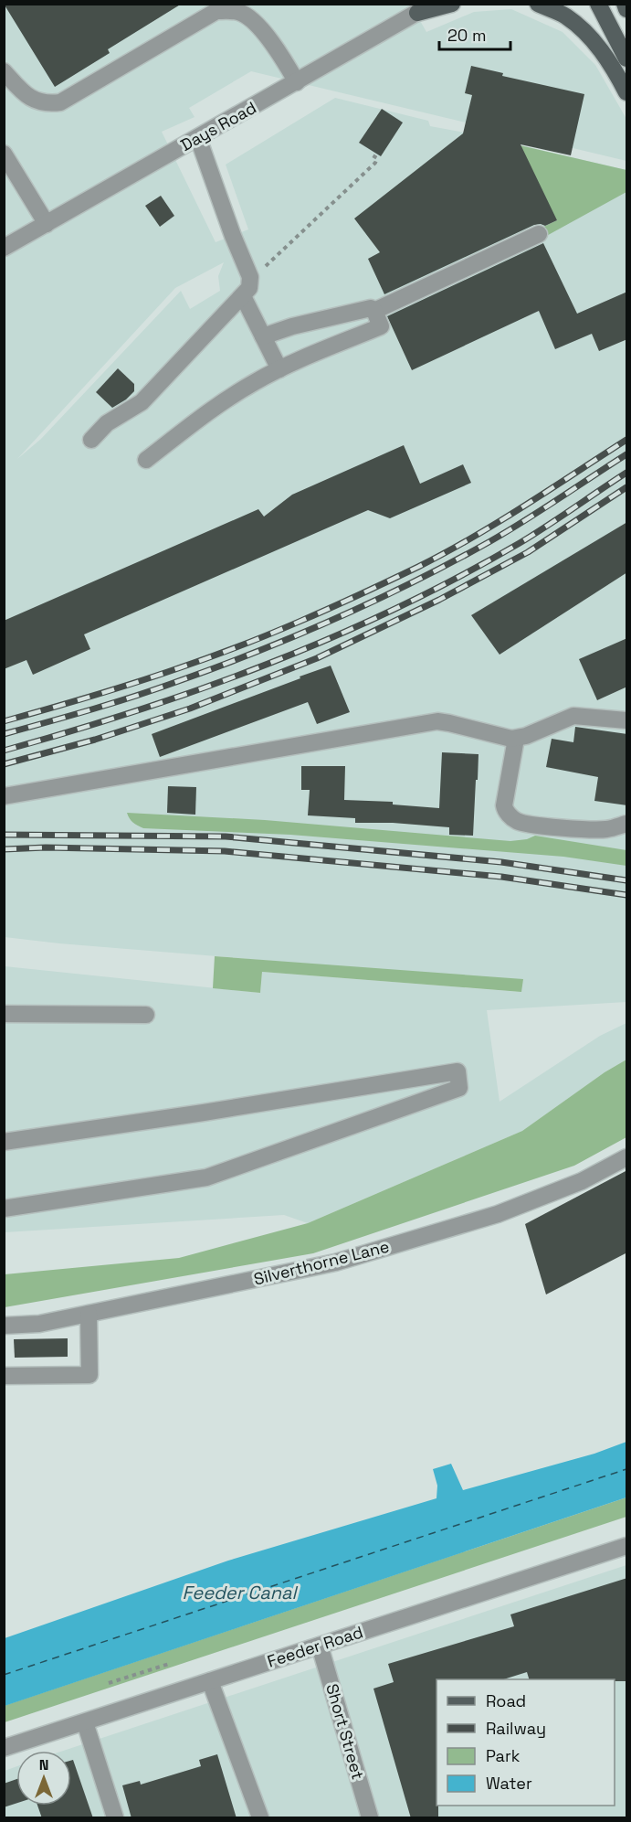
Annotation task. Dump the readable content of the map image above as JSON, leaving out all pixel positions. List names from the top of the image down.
{
  "streets": {
    "street": [
      "Days Road",
      "Silverthorne Lane",
      "Feeder Road",
      "Short Street"
    ]
  },
  "crossings": [
    ["Feeder Road", "Short Street"]
  ],
  "water": ["Feeder Canal"],
  "legend": [
    "Road",
    "Railway",
    "Park",
    "Water"
  ],
  "scale_bar": "20 m",
  "north": "top"
}
